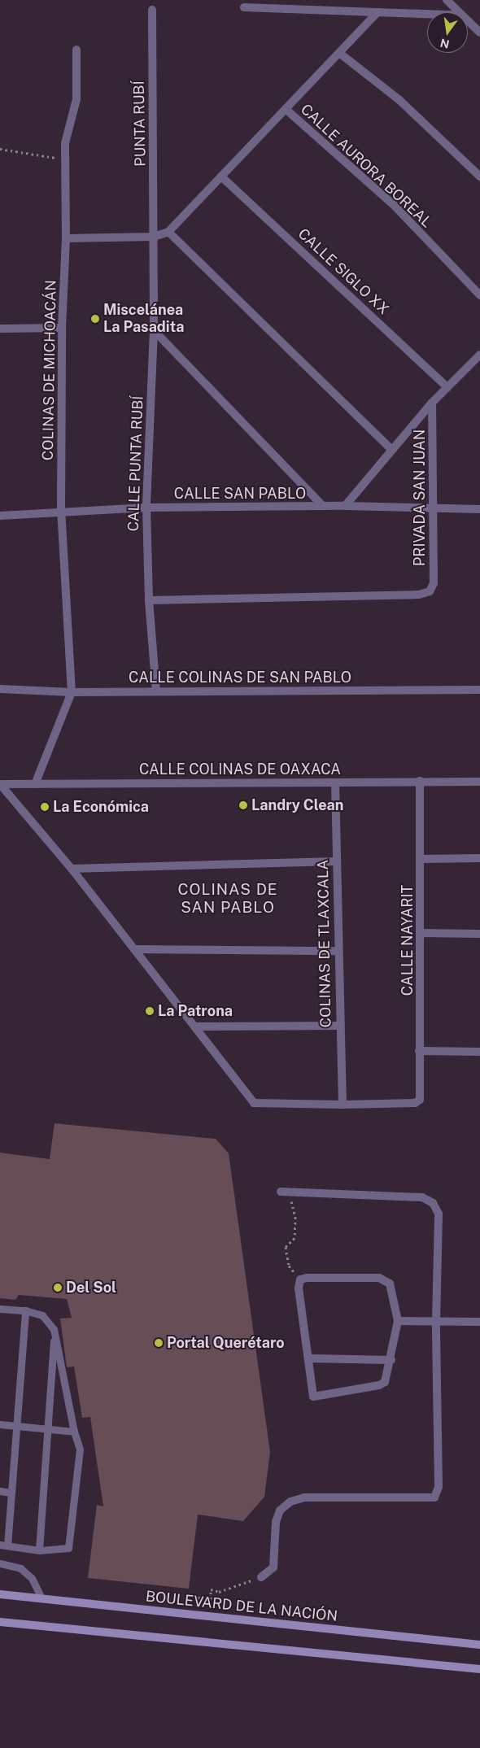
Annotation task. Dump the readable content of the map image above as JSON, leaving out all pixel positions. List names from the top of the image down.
{
  "streets": {
    "main road": ["BOULEVARD DE LA NACIÓN"],
    "street": [
      "PUNTA RUBÍ",
      "CALLE AURORA BOREAL",
      "CALLE SIGLO XX",
      "COLINAS DE MICHOACÁN",
      "CALLE PUNTA RUBÍ",
      "CALLE SAN PABLO",
      "PRIVADA SAN JUAN",
      "CALLE COLINAS DE SAN PABLO",
      "CALLE COLINAS DE OAXACA",
      "CALLE NAYARIT",
      "COLINAS DE TLAXCALA"
    ]
  },
  "crossings": [
    ["PUNTA RUBÍ", "CALLE PUNTA RUBÍ"],
    ["COLINAS DE MICHOACÁN", "CALLE SAN PABLO"],
    ["COLINAS DE MICHOACÁN", "CALLE COLINAS DE SAN PABLO"],
    ["CALLE PUNTA RUBÍ", "CALLE SAN PABLO"],
    ["CALLE PUNTA RUBÍ", "PRIVADA SAN JUAN"],
    ["CALLE PUNTA RUBÍ", "CALLE COLINAS DE SAN PABLO"],
    ["CALLE SAN PABLO", "PRIVADA SAN JUAN"],
    ["CALLE COLINAS DE OAXACA", "CALLE NAYARIT"],
    ["CALLE COLINAS DE OAXACA", "COLINAS DE TLAXCALA"],
    ["CALLE NAYARIT", "COLINAS DE TLAXCALA"]
  ],
  "districts": ["COLINAS DE SAN PABLO"],
  "places": [
    "Miscelánea La Pasadita",
    "Landry Clean",
    "La Económica",
    "La Patrona",
    "Del Sol",
    "Portal Querétaro"
  ],
  "north": "bottom"
}
